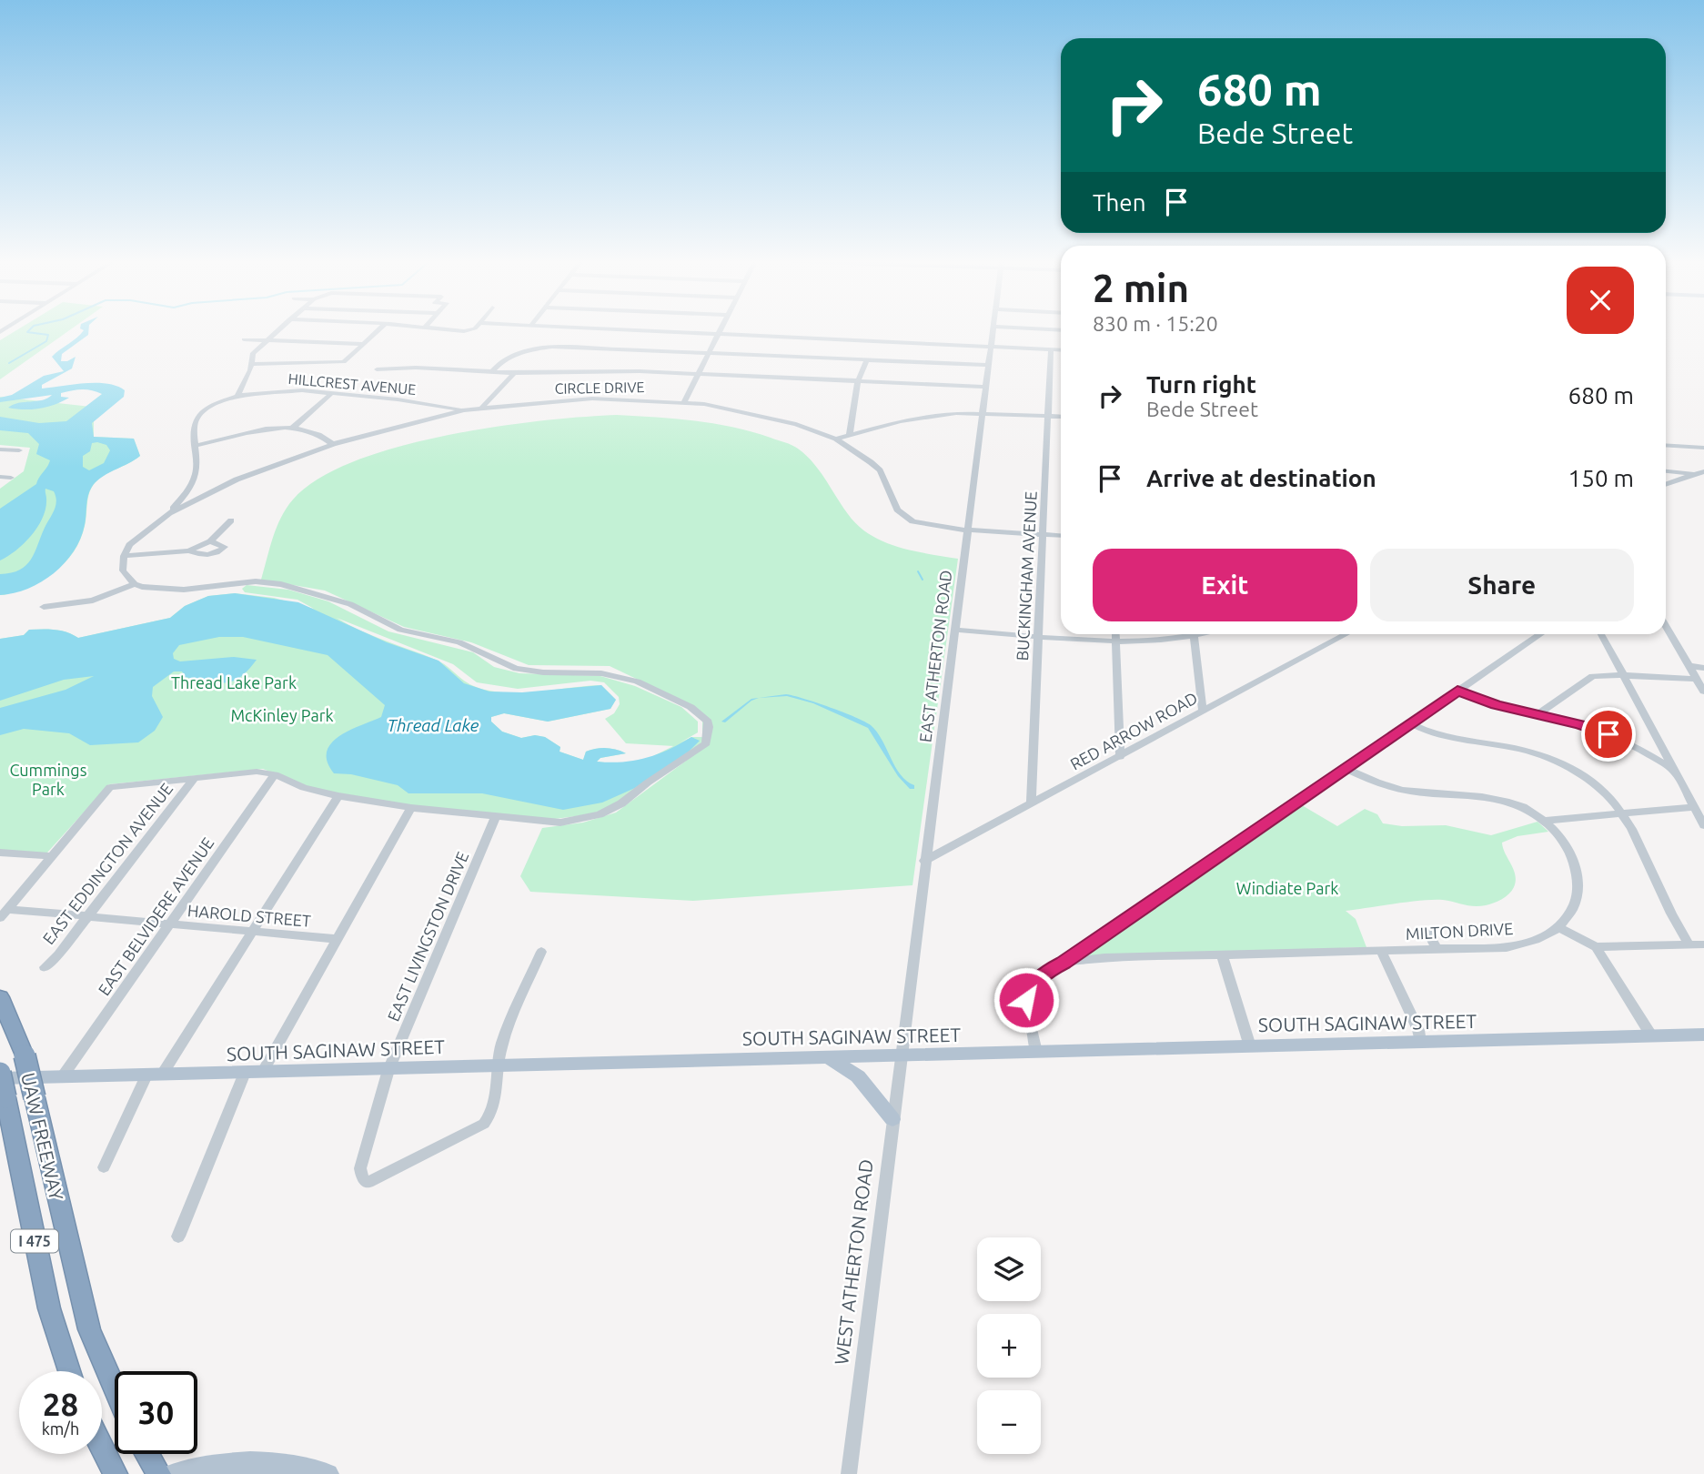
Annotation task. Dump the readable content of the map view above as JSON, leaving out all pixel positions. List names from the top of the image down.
{
  "streets": {
    "highway": ["UAW FREEWAY", "I 475"],
    "main road": ["SOUTH SAGINAW STREET"],
    "street": [
      "HILLCREST AVENUE",
      "CIRCLE DRIVE",
      "BUCKINGHAM AVENUE",
      "EAST ATHERTON ROAD",
      "RED ARROW ROAD",
      "EAST EDDINGTON AVENUE",
      "HAROLD STREET",
      "EAST BELVIDERE AVENUE",
      "MILTON DRIVE",
      "EAST LIVINGSTON DRIVE",
      "WEST ATHERTON ROAD"
    ]
  },
  "crossings": [
    ["HILLCREST AVENUE", "CIRCLE DRIVE"],
    ["CIRCLE DRIVE", "BUCKINGHAM AVENUE"],
    ["CIRCLE DRIVE", "EAST ATHERTON ROAD"],
    ["BUCKINGHAM AVENUE", "RED ARROW ROAD"],
    ["EAST ATHERTON ROAD", "RED ARROW ROAD"],
    ["EAST ATHERTON ROAD", "SOUTH SAGINAW STREET"],
    ["EAST ATHERTON ROAD", "WEST ATHERTON ROAD"],
    ["EAST EDDINGTON AVENUE", "HAROLD STREET"],
    ["HAROLD STREET", "EAST BELVIDERE AVENUE"],
    ["EAST BELVIDERE AVENUE", "SOUTH SAGINAW STREET"],
    ["EAST LIVINGSTON DRIVE", "SOUTH SAGINAW STREET"],
    ["SOUTH SAGINAW STREET", "UAW FREEWAY"],
    ["SOUTH SAGINAW STREET", "WEST ATHERTON ROAD"]
  ],
  "water": ["Thread Lake"],
  "parks": [
    "Thread Lake Park",
    "McKinley Park",
    "Cummings Park",
    "Windiate Park"
  ],
  "page": {
    "turn": ["680 m", "Bede Street"],
    "then": "Then",
    "heading": ["2 min", "830 m · 15:20"],
    "list": [
      {
        "name": "Turn right",
        "note": "Bede Street",
        "value": "680 m"
      },
      {
        "name": "Arrive at destination",
        "value": "150 m"
      }
    ],
    "buttons": ["Exit", "Share"],
    "map_buttons": ["+", "−"],
    "speed": "28 km/h",
    "limit": "30"
  }
}
